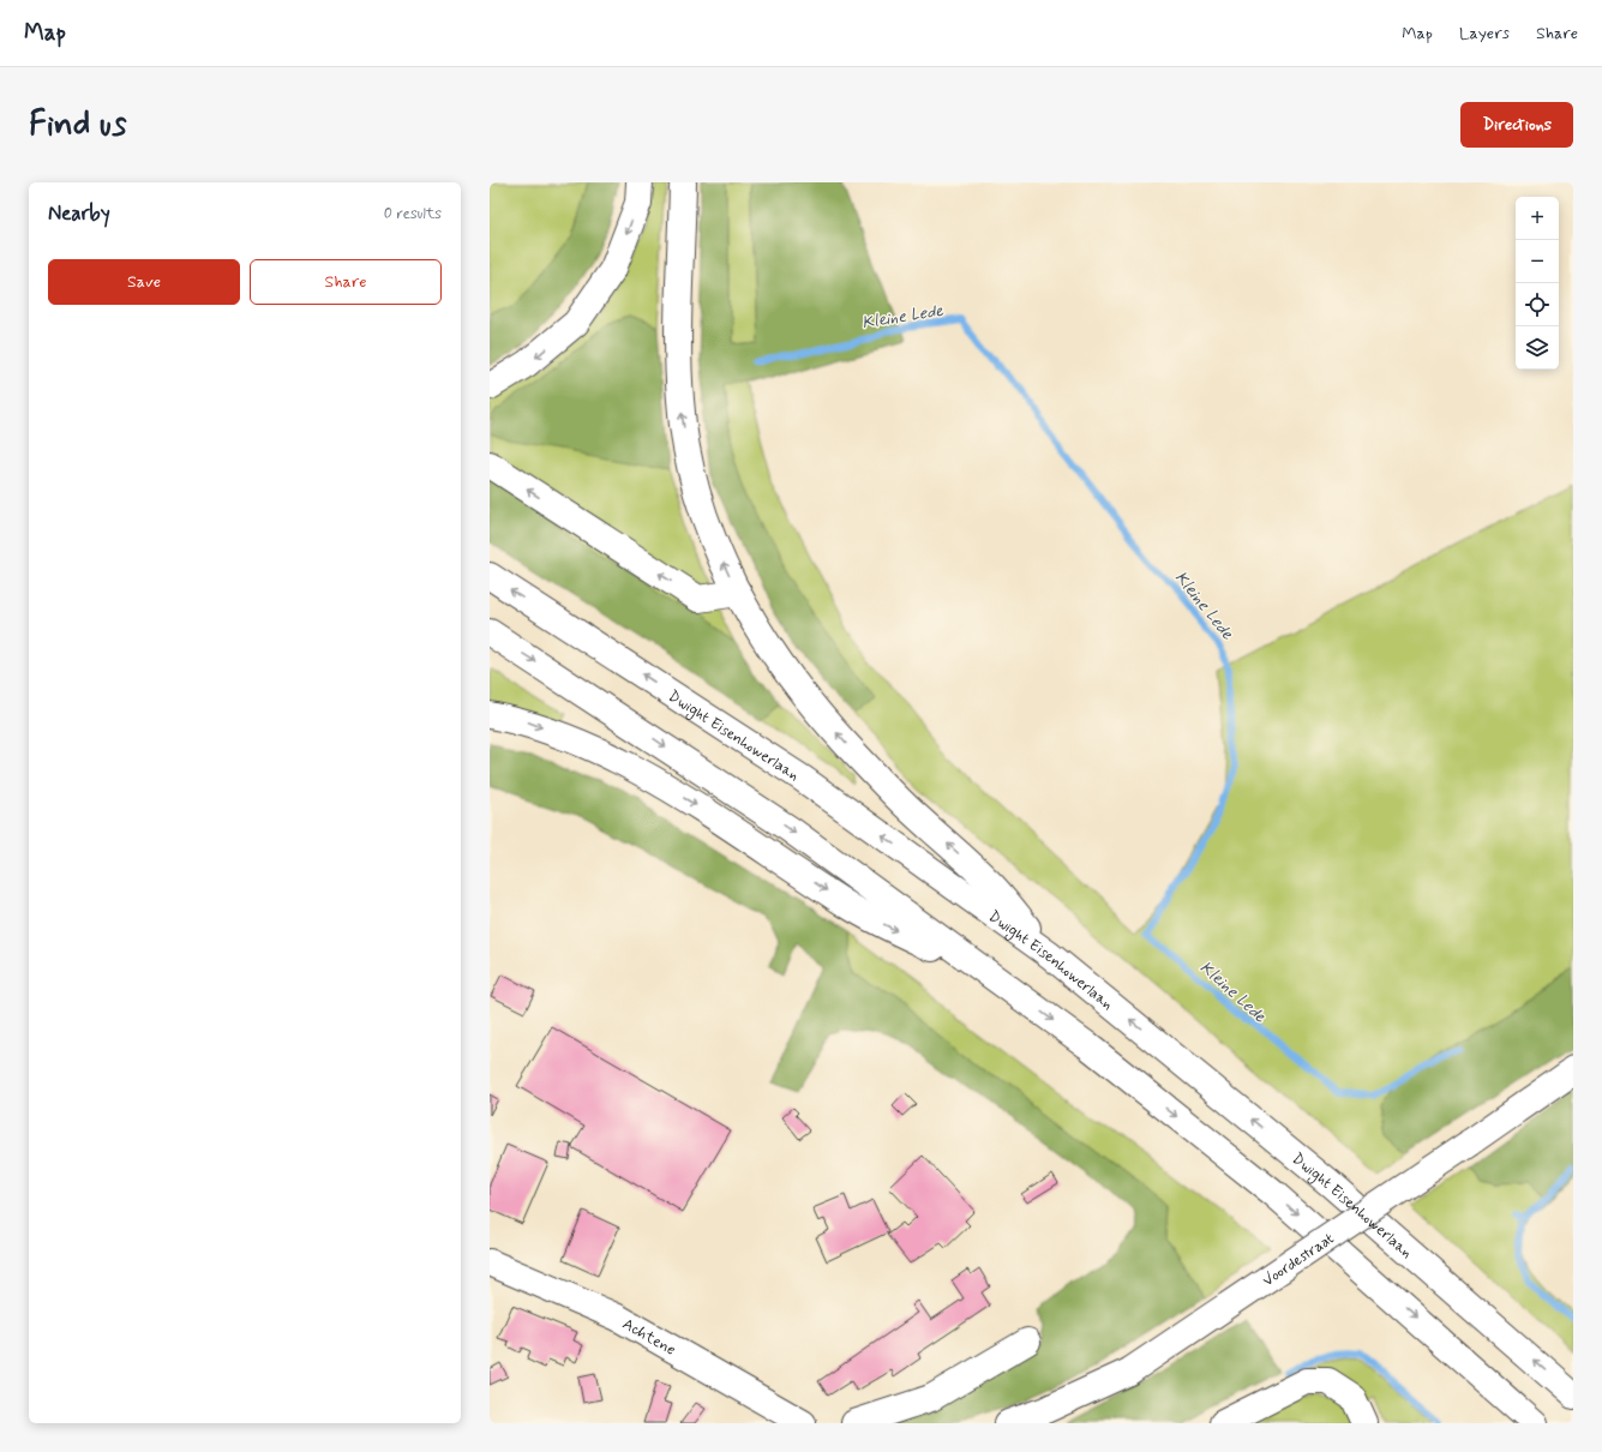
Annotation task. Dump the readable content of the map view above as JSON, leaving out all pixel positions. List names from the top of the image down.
{
  "streets": {
    "main road": ["Dwight Eisenhowerlaan", "Voordestraat", "Achtene"]
  },
  "water": ["Kleine Lede"],
  "page": {
    "header": "Map",
    "nav": ["Map", "Layers", "Share"],
    "buttons": [
      "Directions",
      ["Save", "Share"]
    ],
    "title": "Find us",
    "heading": ["Nearby", "0 results"],
    "map_buttons": ["+", "−"]
  }
}
